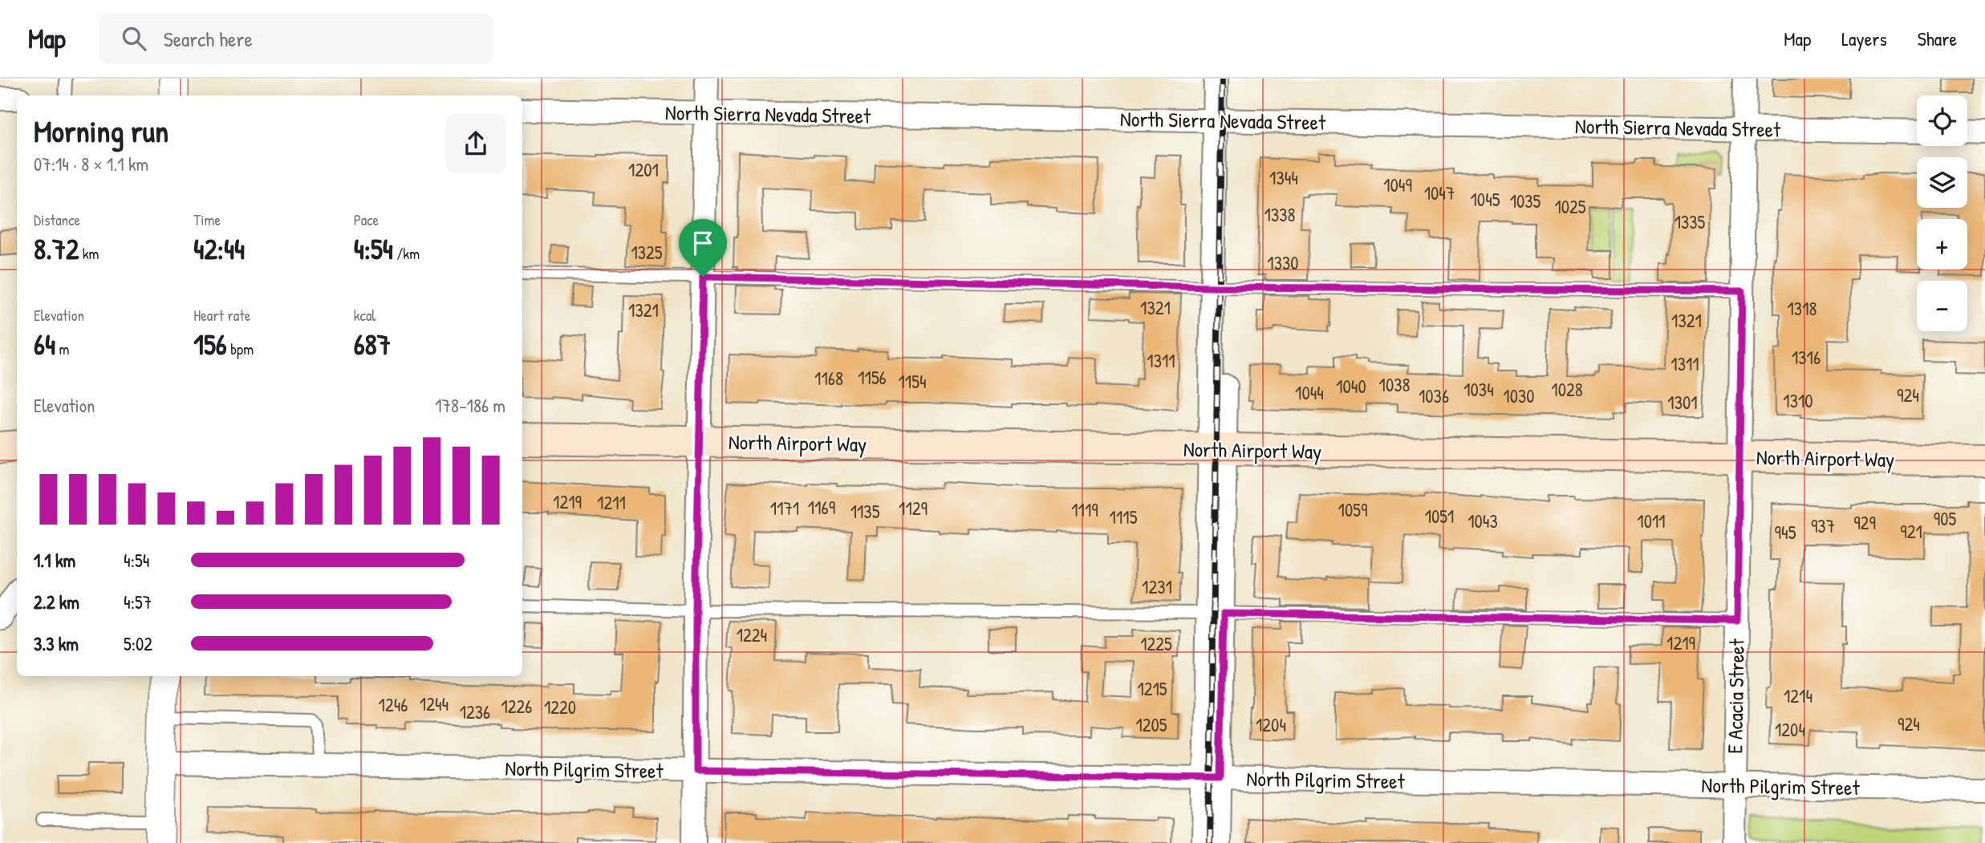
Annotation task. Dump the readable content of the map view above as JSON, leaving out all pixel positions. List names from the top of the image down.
{
  "streets": {
    "main road": ["North Airport Way"],
    "street": ["North Sierra Nevada Street", "E Acacia Street", "North Pilgrim Street"]
  },
  "crossings": [
    ["North Sierra Nevada Street", "E Acacia Street"],
    ["North Airport Way", "E Acacia Street"],
    ["E Acacia Street", "North Pilgrim Street"]
  ],
  "house_numbers": [
    "1201",
    "1344",
    "1049",
    "1047",
    "1045",
    "1035",
    "1025",
    "1338",
    "1335",
    "1325",
    "1330",
    "1321",
    "1318",
    "1321",
    "1321",
    "1316",
    "1311",
    "1311",
    "1156",
    "1168",
    "1154",
    "1038",
    "1040",
    "1034",
    "1028",
    "1044",
    "924",
    "1036",
    "1030",
    "1310",
    "1301",
    "1219",
    "1211",
    "1169",
    "1171",
    "1129",
    "1119",
    "1059",
    "1135",
    "1051",
    "1115",
    "905",
    "1043",
    "1011",
    "929",
    "937",
    "921",
    "945",
    "1231",
    "1224",
    "1219",
    "1225",
    "1215",
    "1214",
    "1244",
    "1246",
    "1226",
    "1220",
    "1236",
    "924",
    "1205",
    "1204",
    "1204"
  ],
  "page": {
    "header": "Map",
    "search": "Search here",
    "nav": ["Map", "Layers", "Share"],
    "map_buttons": ["+", "−"],
    "heading": ["Morning run", "07:14 · 8 × 1.1 km"],
    "stats": [
      ["Distance", "8.72 km"],
      ["Time", "42:44"],
      ["Pace", "4:54 /km"],
      ["Elevation", "64 m"],
      ["Heart rate", "156 bpm"],
      ["kcal", "687"]
    ],
    "chart": ["Elevation", "178–186 m"],
    "list": [
      {
        "name": "1.1 km",
        "note": "4:54"
      },
      {
        "name": "2.2 km",
        "note": "4:57"
      },
      {
        "name": "3.3 km",
        "note": "5:02"
      }
    ]
  }
}
